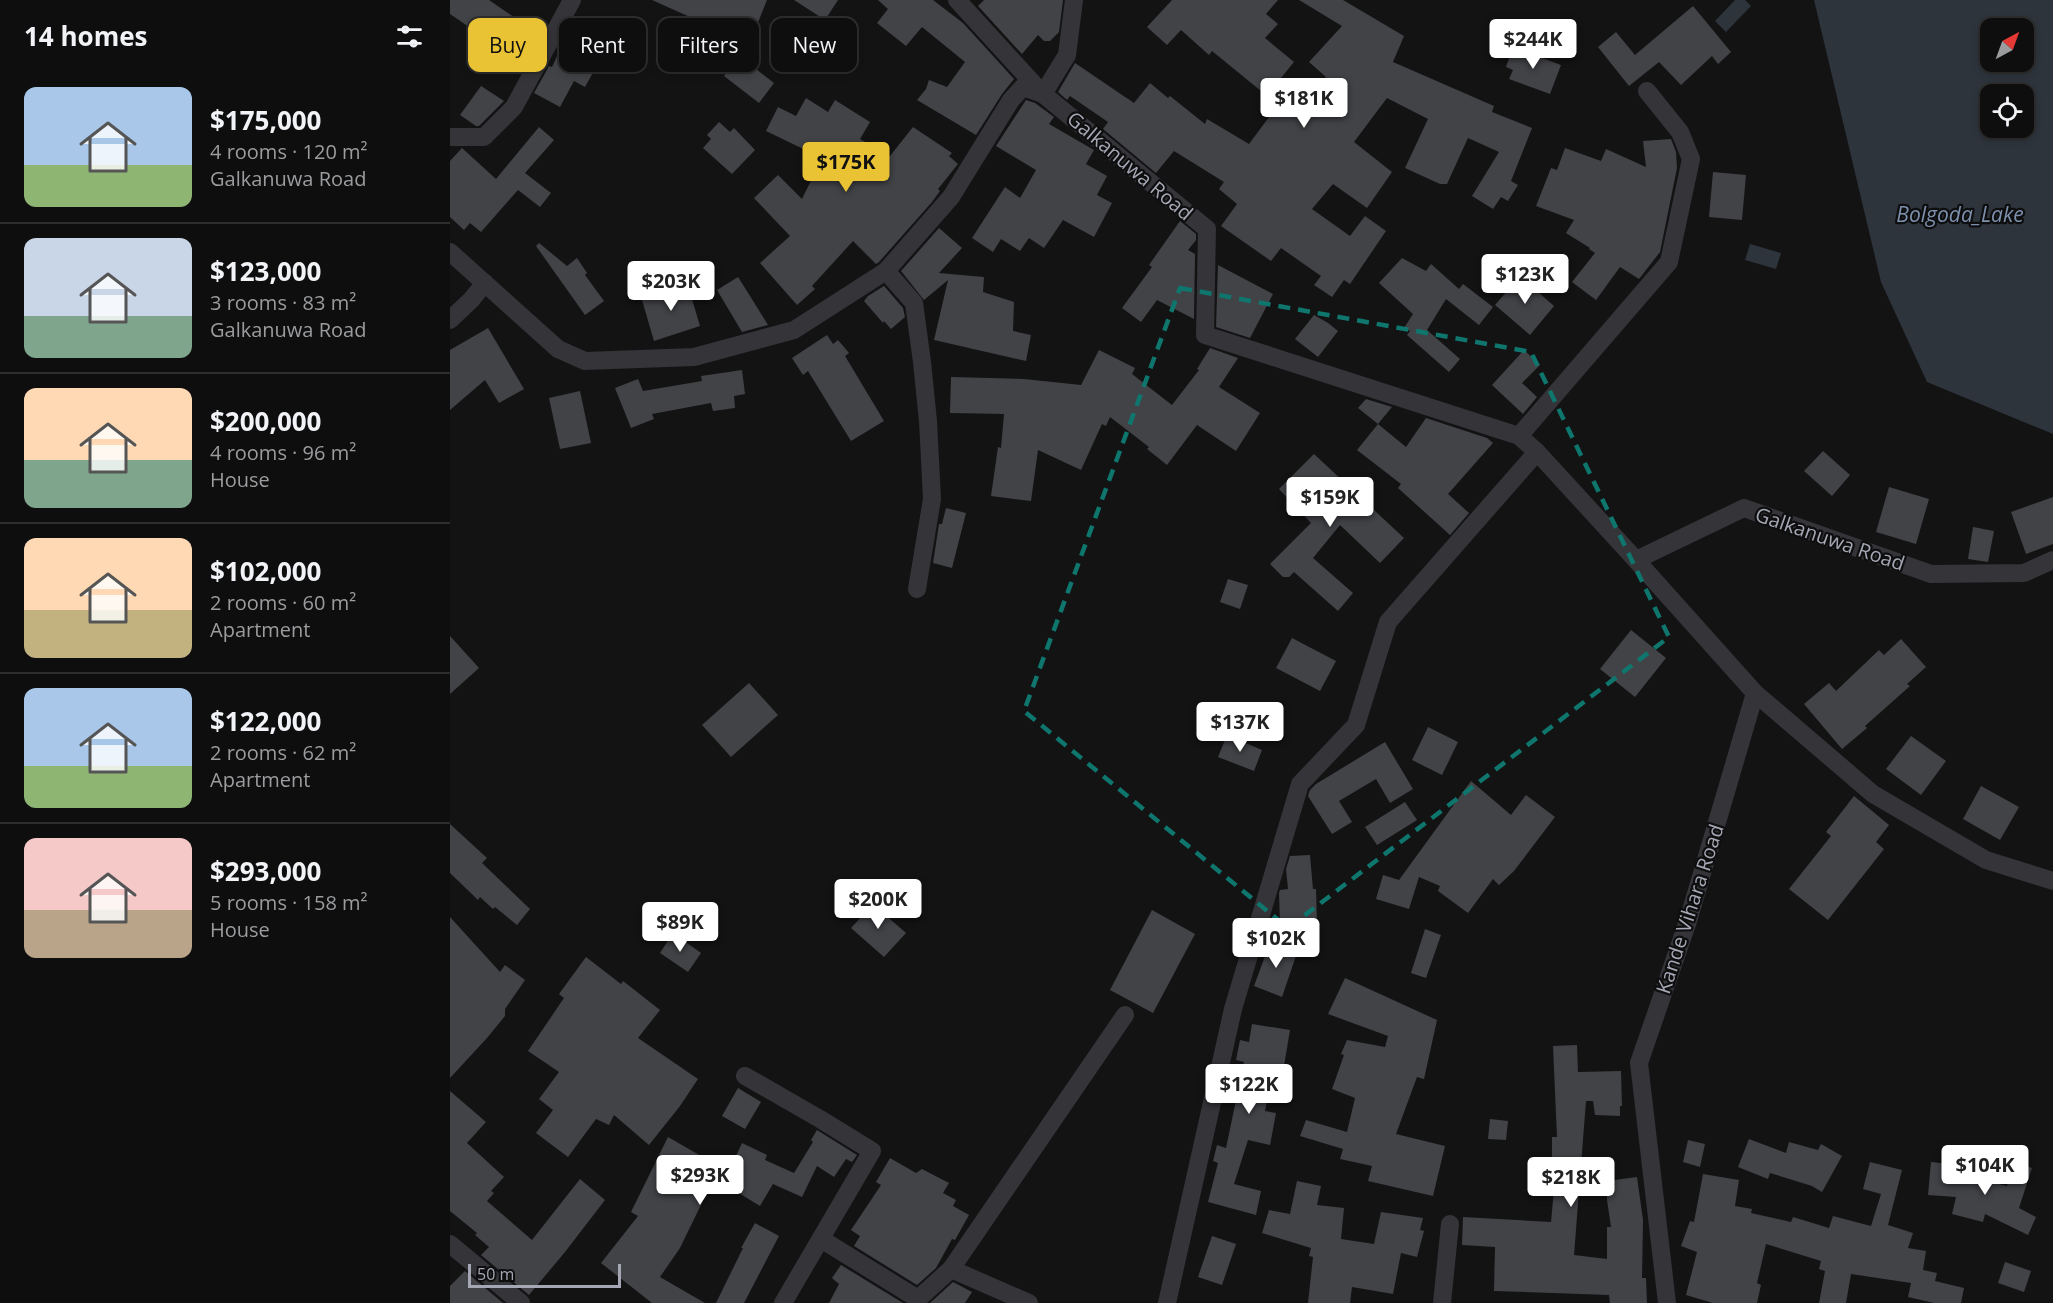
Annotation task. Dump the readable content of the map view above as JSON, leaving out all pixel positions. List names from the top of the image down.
{
  "streets": {
    "street": ["Galkanuwa Road", "Kande Vihara Road"]
  },
  "water": ["Bolgoda_Lake"],
  "scale_bar": "50 m",
  "north": "top right",
  "page": {
    "heading": "14 homes",
    "chip": [
      "Buy",
      "Rent",
      "Filters",
      "New"
    ],
    "price": [
      "$244K",
      "$181K",
      "$175K",
      "$123K",
      "$203K",
      "$159K",
      "$137K",
      "$200K",
      "$89K",
      "$102K",
      "$122K",
      "$104K",
      "$293K",
      "$218K"
    ],
    "list": [
      {
        "name": "$175,000",
        "note": "4 rooms · 120 m² · Galkanuwa Road"
      },
      {
        "name": "$123,000",
        "note": "3 rooms · 83 m² · Galkanuwa Road"
      },
      {
        "name": "$200,000",
        "note": "4 rooms · 96 m² · House"
      },
      {
        "name": "$102,000",
        "note": "2 rooms · 60 m² · Apartment"
      },
      {
        "name": "$122,000",
        "note": "2 rooms · 62 m² · Apartment"
      },
      {
        "name": "$293,000",
        "note": "5 rooms · 158 m² · House"
      }
    ],
    "scale": "50 m"
  }
}
